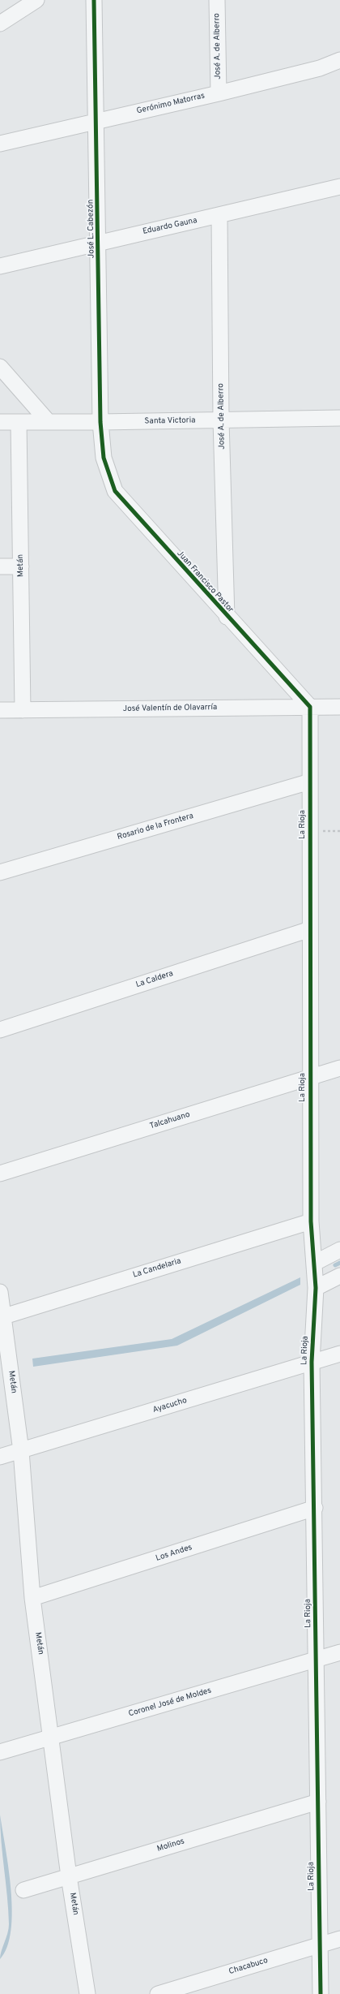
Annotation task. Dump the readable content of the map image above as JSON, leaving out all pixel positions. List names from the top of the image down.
{
  "streets": {
    "street": [
      "José A. de Alberro",
      "Gerónimo Matorras",
      "Eduardo Gauna",
      "José L. Cabezón",
      "Santa Victoria",
      "Metán",
      "Juan Francisco Pastor",
      "José Valentín de Olavarría",
      "La Rioja",
      "Rosario de la Frontera",
      "La Caldera",
      "Talcahuano",
      "La Candelaria",
      "Ayacucho",
      "Los Andes",
      "Coronel José de Moldes",
      "Molinos",
      "Chacabuco"
    ]
  },
  "crossings": [
    ["José A. de Alberro", "Gerónimo Matorras"],
    ["José A. de Alberro", "Eduardo Gauna"],
    ["José A. de Alberro", "Santa Victoria"],
    ["José A. de Alberro", "Juan Francisco Pastor"],
    ["Gerónimo Matorras", "José L. Cabezón"],
    ["Eduardo Gauna", "José L. Cabezón"],
    ["José L. Cabezón", "Santa Victoria"],
    ["José L. Cabezón", "Juan Francisco Pastor"],
    ["Santa Victoria", "Metán"],
    ["Metán", "José Valentín de Olavarría"],
    ["Metán", "La Candelaria"],
    ["Metán", "Ayacucho"],
    ["Metán", "Los Andes"],
    ["Metán", "Coronel José de Moldes"],
    ["Metán", "Molinos"],
    ["Juan Francisco Pastor", "José Valentín de Olavarría"],
    ["Juan Francisco Pastor", "La Rioja"],
    ["José Valentín de Olavarría", "La Rioja"],
    ["La Rioja", "Rosario de la Frontera"],
    ["La Rioja", "La Caldera"],
    ["La Rioja", "Talcahuano"],
    ["La Rioja", "La Candelaria"],
    ["La Rioja", "Ayacucho"],
    ["La Rioja", "Los Andes"],
    ["La Rioja", "Coronel José de Moldes"],
    ["La Rioja", "Molinos"],
    ["La Rioja", "Chacabuco"]
  ]
}
